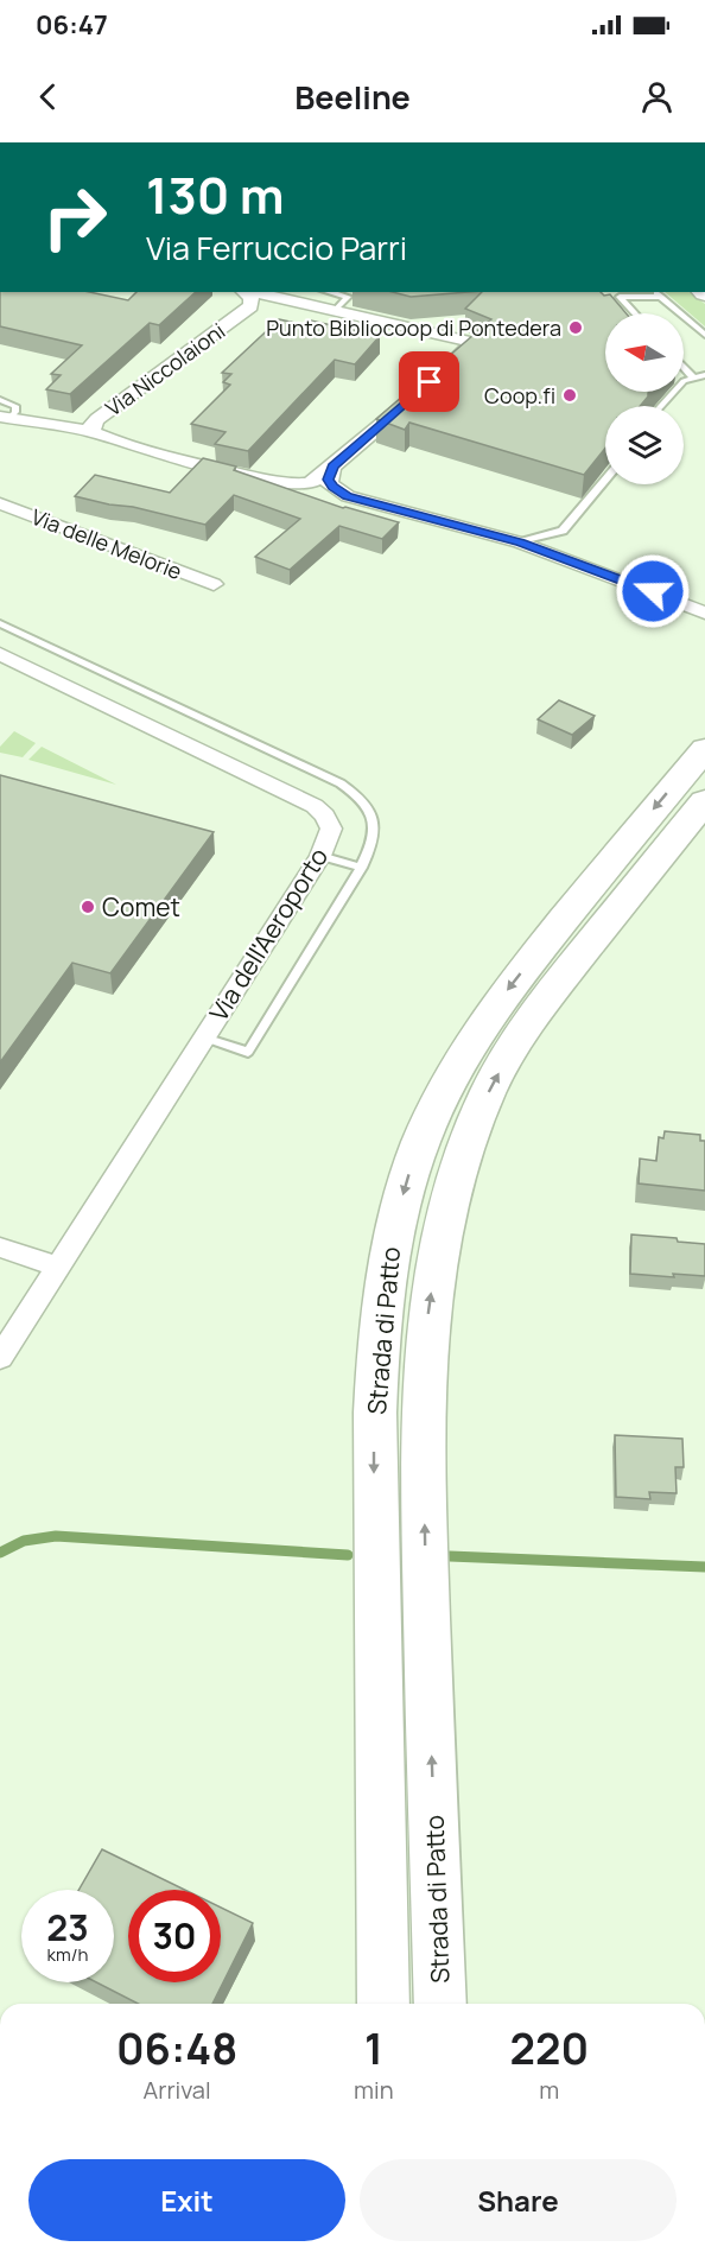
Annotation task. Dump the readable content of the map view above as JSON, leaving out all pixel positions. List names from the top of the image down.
{
  "streets": {
    "main road": ["Strada di Patto"],
    "street": ["Via Niccolaioni", "Via delle Melorie", "Via dell'Aeroporto"]
  },
  "places": ["Punto Bibliocoop di Pontedera", "Coop.fi", "Comet"],
  "north": "left",
  "page": {
    "status": "06:47",
    "header": "Beeline",
    "turn": ["130 m", "Via Ferruccio Parri"],
    "speed": "23 km/h",
    "limit": "30",
    "eta": [
      "06:48",
      "Arrival",
      "1",
      "min",
      "220",
      "m"
    ],
    "buttons": ["Exit", "Share"]
  }
}
